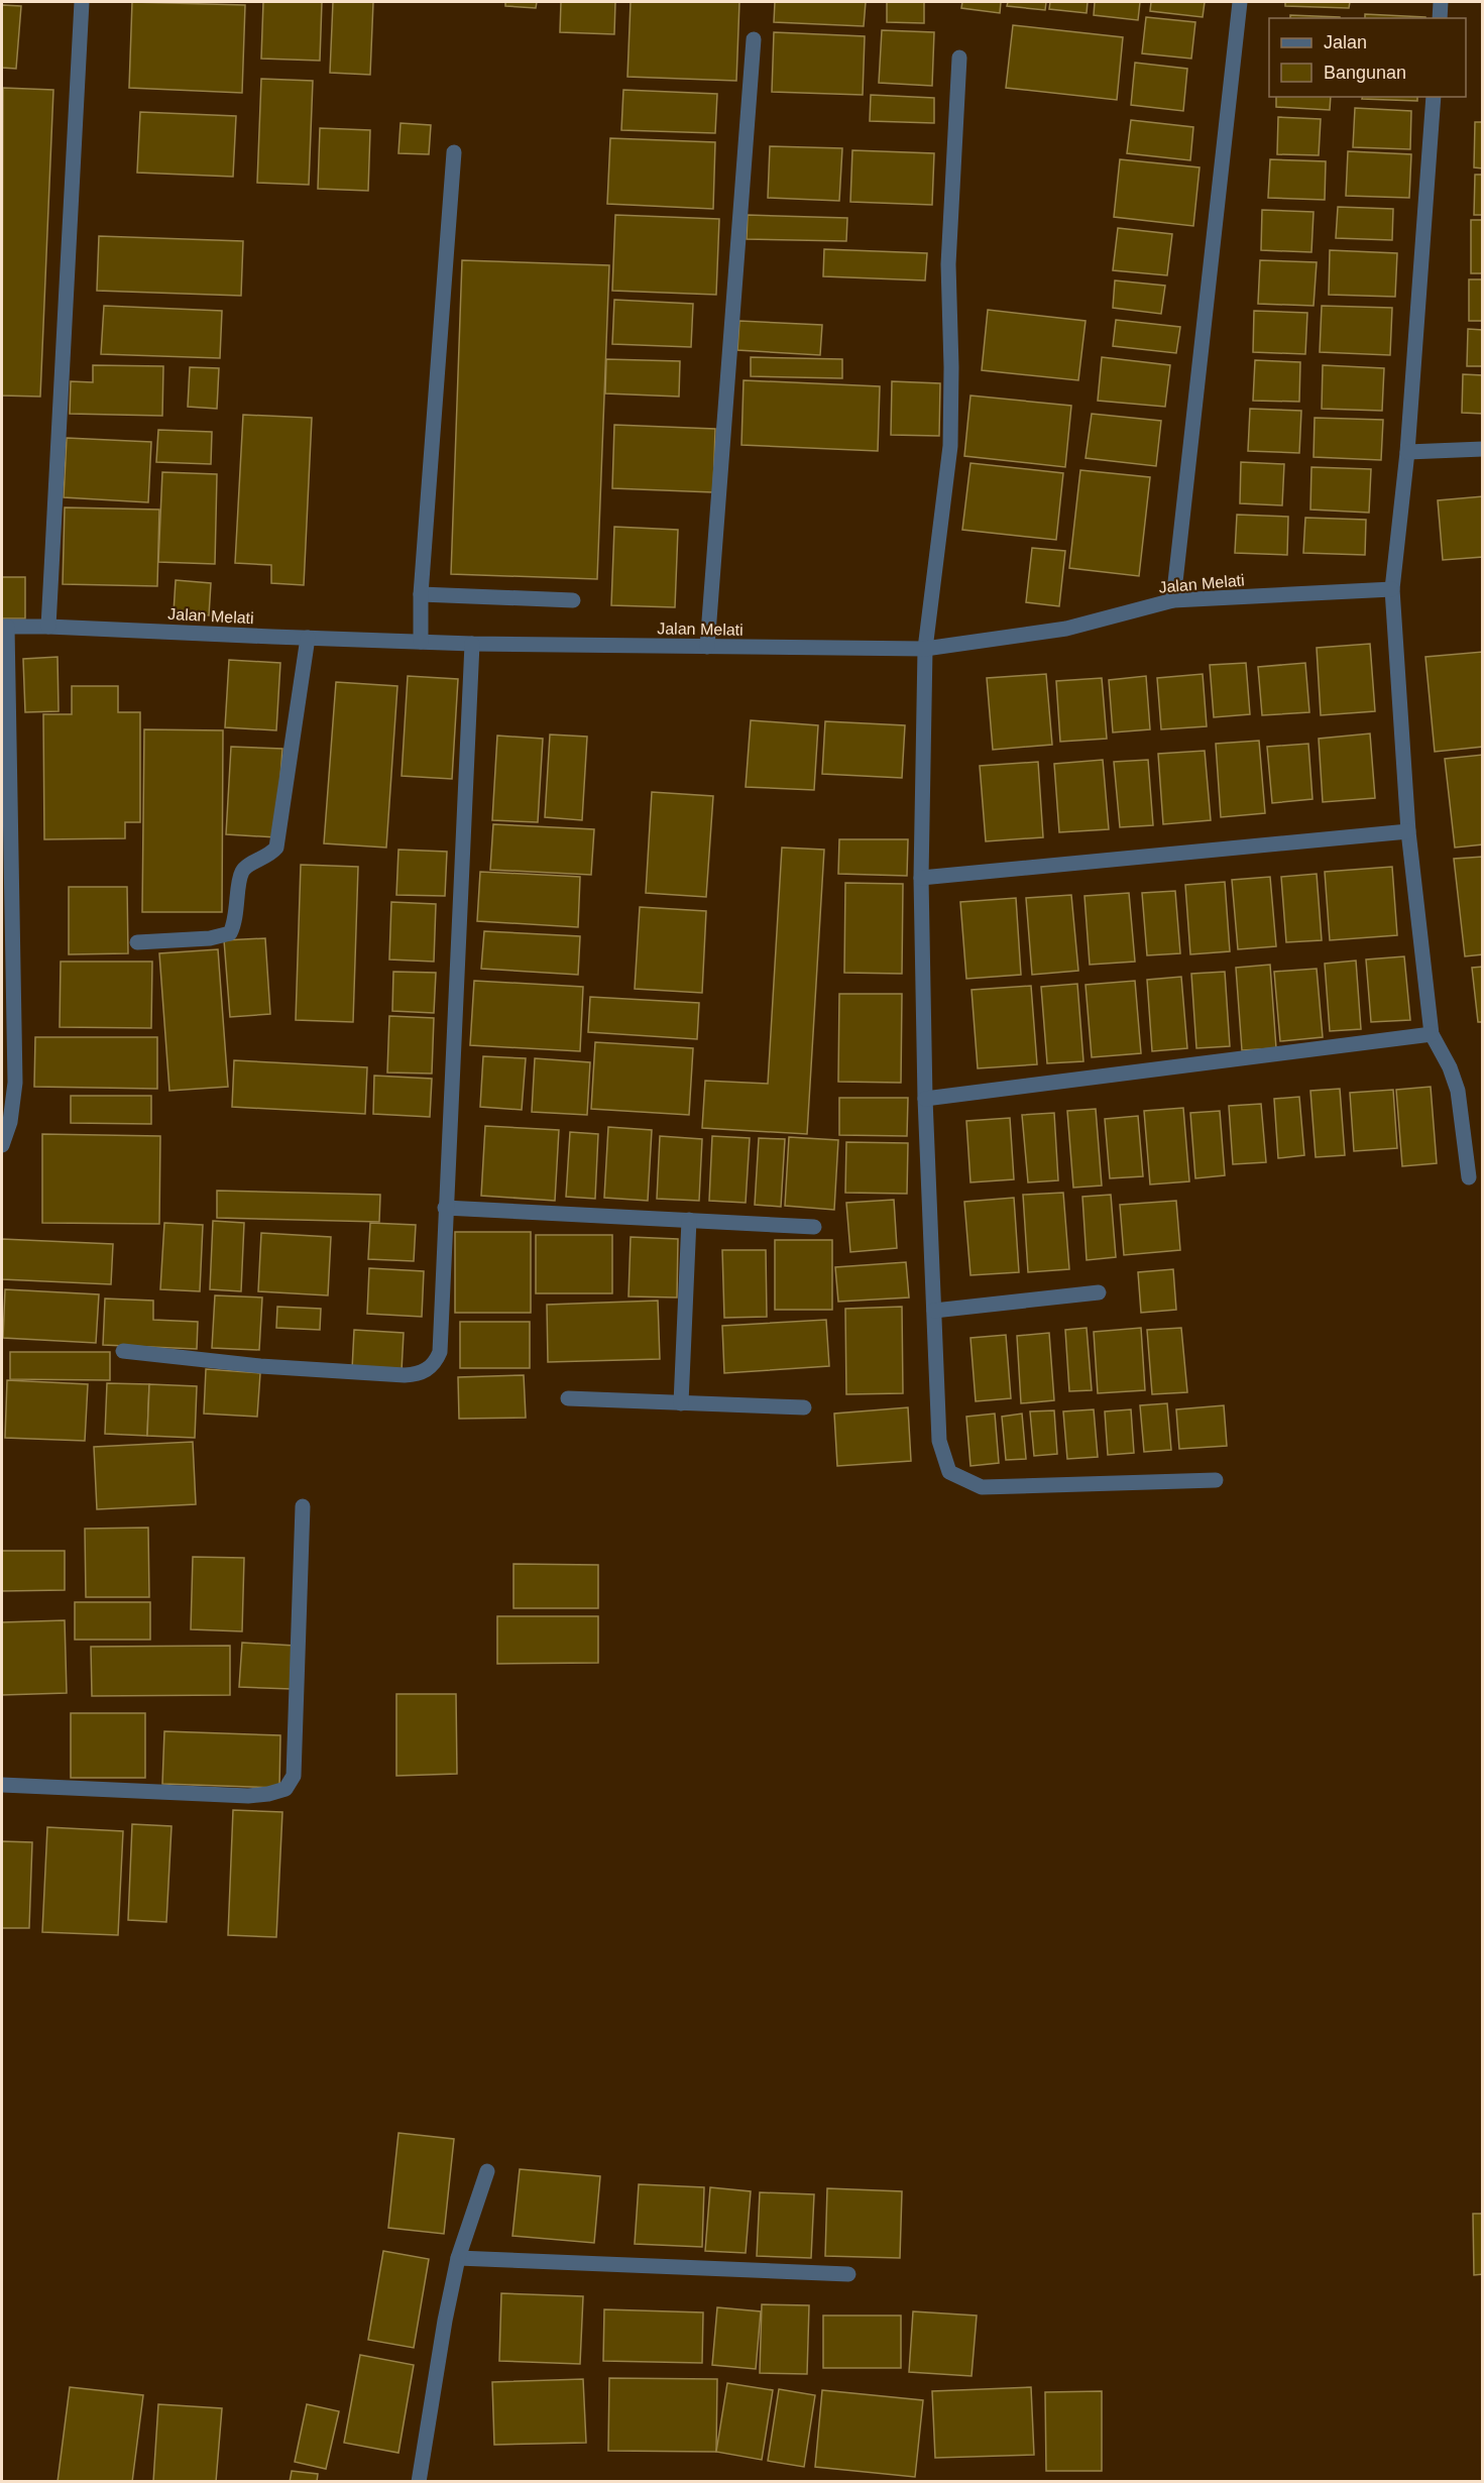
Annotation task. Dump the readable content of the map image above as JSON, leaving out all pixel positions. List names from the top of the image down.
{
  "streets": {
    "street": ["Jalan Melati"]
  },
  "legend": ["Jalan", "Bangunan"]
}
